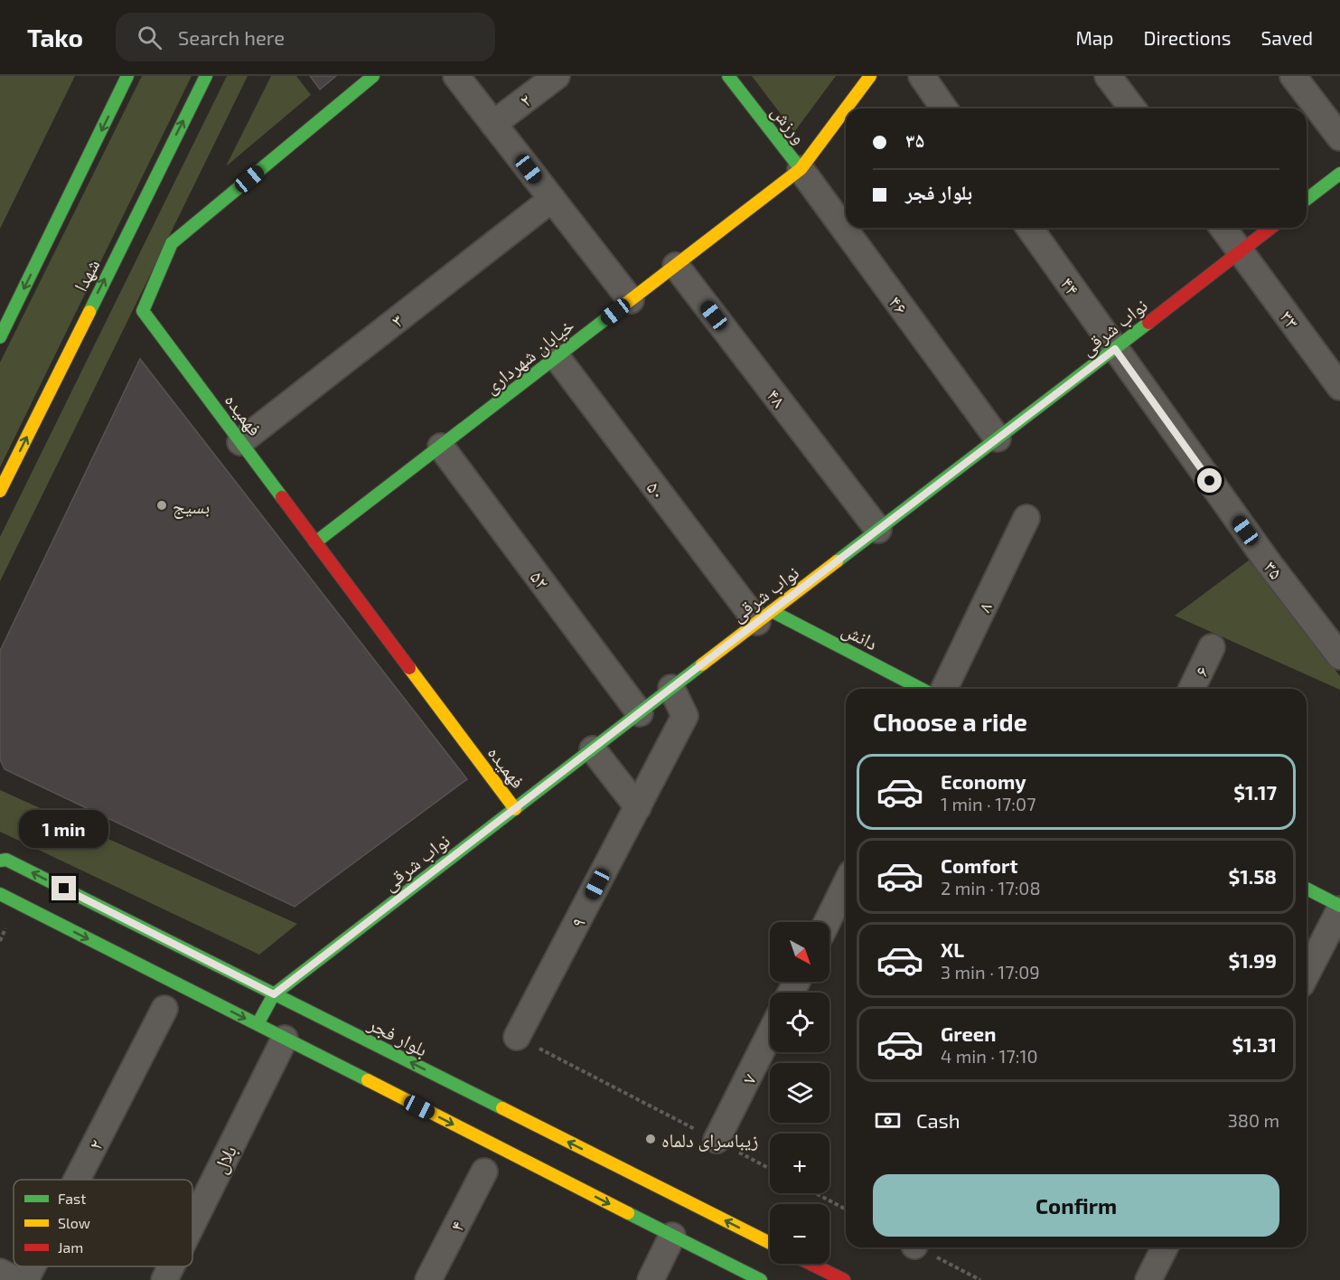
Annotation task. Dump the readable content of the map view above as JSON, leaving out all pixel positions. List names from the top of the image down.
{
  "streets": {
    "main road": [
      "ورزش",
      "شهدا",
      "نواب شرقی",
      "خیابان شهرداری",
      "فهمیده",
      "دانش",
      "بلوار فجر"
    ],
    "street": [
      "۲",
      "۴۴",
      "۴۶",
      "۳۳",
      "۳",
      "۴۸",
      "۵۰",
      "۳۵",
      "۵۲",
      "۸",
      "۶",
      "۹",
      "۷",
      "بلال",
      "۴"
    ]
  },
  "crossings": [
    ["ورزش", "۴۶"],
    ["ورزش", "خیابان شهرداری"],
    ["۴۴", "نواب شرقی"],
    ["۴۴", "۳۵"],
    ["۴۶", "نواب شرقی"],
    ["۴۶", "خیابان شهرداری"],
    ["۳۳", "نواب شرقی"],
    ["۳", "فهمیده"],
    ["نواب شرقی", "۴۸"],
    ["نواب شرقی", "فهمیده"],
    ["نواب شرقی", "۵۰"],
    ["نواب شرقی", "۳۵"],
    ["نواب شرقی", "۵۲"],
    ["نواب شرقی", "دانش"],
    ["نواب شرقی", "۹"],
    ["نواب شرقی", "بلوار فجر"],
    ["خیابان شهرداری", "۴۸"],
    ["خیابان شهرداری", "فهمیده"],
    ["خیابان شهرداری", "۵۰"],
    ["خیابان شهرداری", "۵۲"],
    ["۵۰", "دانش"]
  ],
  "places": ["بسیج", "زیباسرای دلماه"],
  "legend": ["Fast", "Slow", "Jam"],
  "north": "bottom right",
  "page": {
    "header": "Tako",
    "search": "Search here",
    "nav": ["Map", "Directions", "Saved"],
    "banner": ["۳۵", "بلوار فجر"],
    "heading": "Choose a ride",
    "list": [
      {
        "name": "Economy",
        "note": "1 min · 17:07",
        "value": "$1.17"
      },
      {
        "name": "Comfort",
        "note": "2 min · 17:08",
        "value": "$1.58"
      },
      {
        "name": "XL",
        "note": "3 min · 17:09",
        "value": "$1.99"
      },
      {
        "name": "Green",
        "note": "4 min · 17:10",
        "value": "$1.31"
      }
    ],
    "bubble": "1 min",
    "map_buttons": ["+", "−"],
    "pay": ["Cash", "380 m"],
    "buttons": "Confirm"
  }
}
